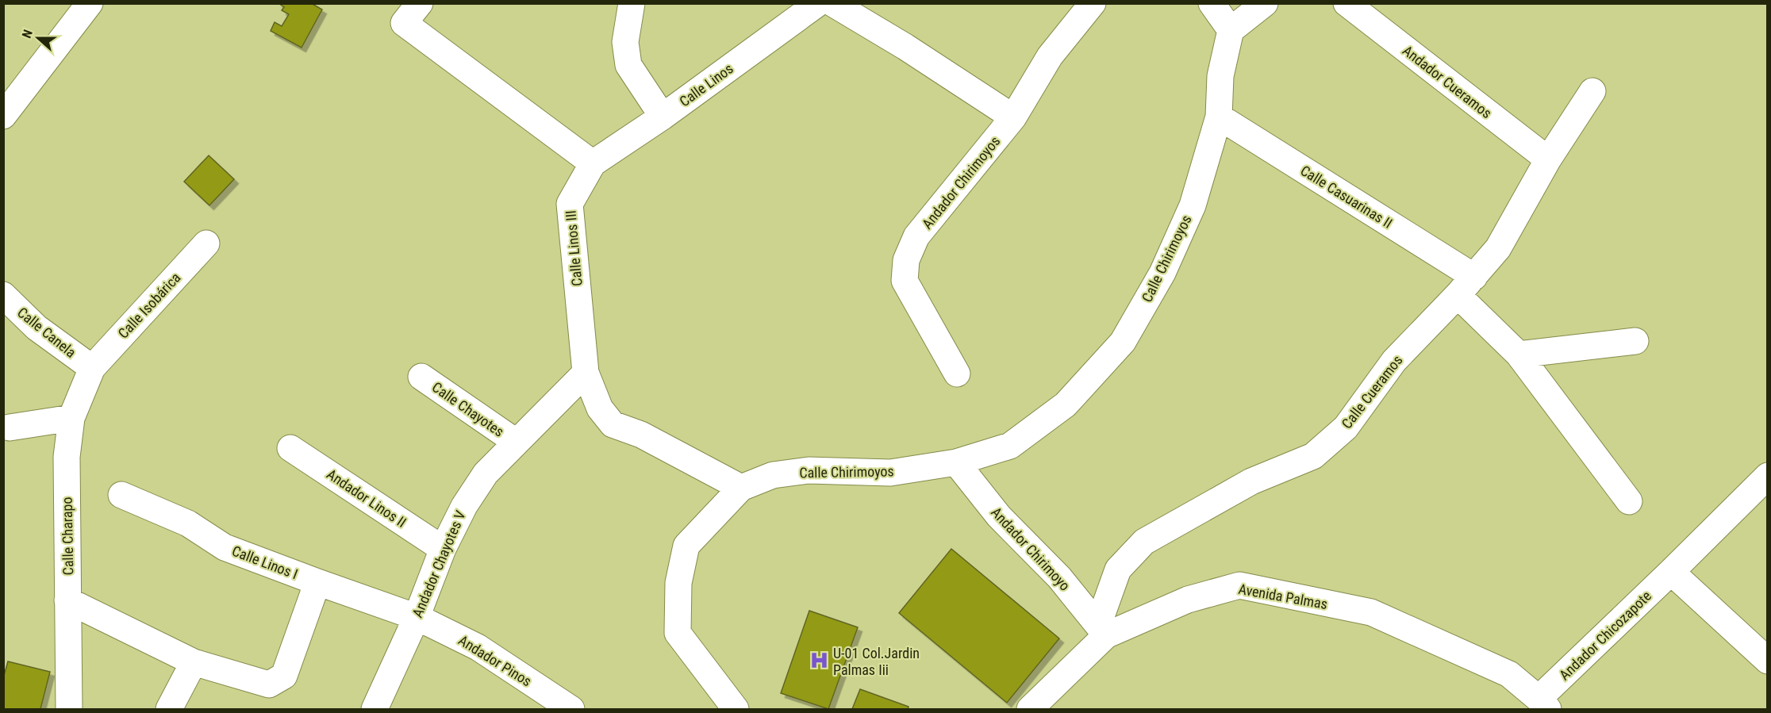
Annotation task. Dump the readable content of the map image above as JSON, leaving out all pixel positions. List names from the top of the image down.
{
  "streets": {
    "street": [
      "Andador Cueramos",
      "Calle Linos",
      "Andador Chirimoyos",
      "Calle Casuarinas II",
      "Calle Linos III",
      "Calle Chirimoyos",
      "Calle Isobárica",
      "Calle Canela",
      "Calle Cueramos",
      "Calle Chayotes",
      "Andador Linos II",
      "Calle Charapo",
      "Andador Chirimoyo",
      "Calle Linos I",
      "Andador Chayotes V",
      "Avenida Palmas",
      "Andador Chicozapote",
      "Andador Pinos"
    ]
  },
  "crossings": [
    ["Andador Cueramos", "Calle Cueramos"],
    ["Calle Linos", "Calle Linos III"],
    ["Calle Casuarinas II", "Calle Chirimoyos"],
    ["Calle Casuarinas II", "Calle Cueramos"],
    ["Calle Linos III", "Calle Chirimoyos"],
    ["Calle Linos III", "Andador Chayotes V"],
    ["Calle Chirimoyos", "Andador Chirimoyo"],
    ["Calle Isobárica", "Calle Canela"],
    ["Calle Isobárica", "Calle Charapo"],
    ["Calle Canela", "Calle Charapo"],
    ["Calle Cueramos", "Andador Chirimoyo"],
    ["Calle Cueramos", "Avenida Palmas"],
    ["Calle Chayotes", "Andador Chayotes V"],
    ["Andador Linos II", "Andador Chayotes V"],
    ["Andador Chirimoyo", "Avenida Palmas"],
    ["Calle Linos I", "Andador Chayotes V"],
    ["Calle Linos I", "Andador Pinos"],
    ["Andador Chayotes V", "Andador Pinos"],
    ["Avenida Palmas", "Andador Chicozapote"]
  ],
  "places": {
    "hospital": ["U-01 Col.Jardin Palmas Iii"]
  },
  "north": "left"
}
